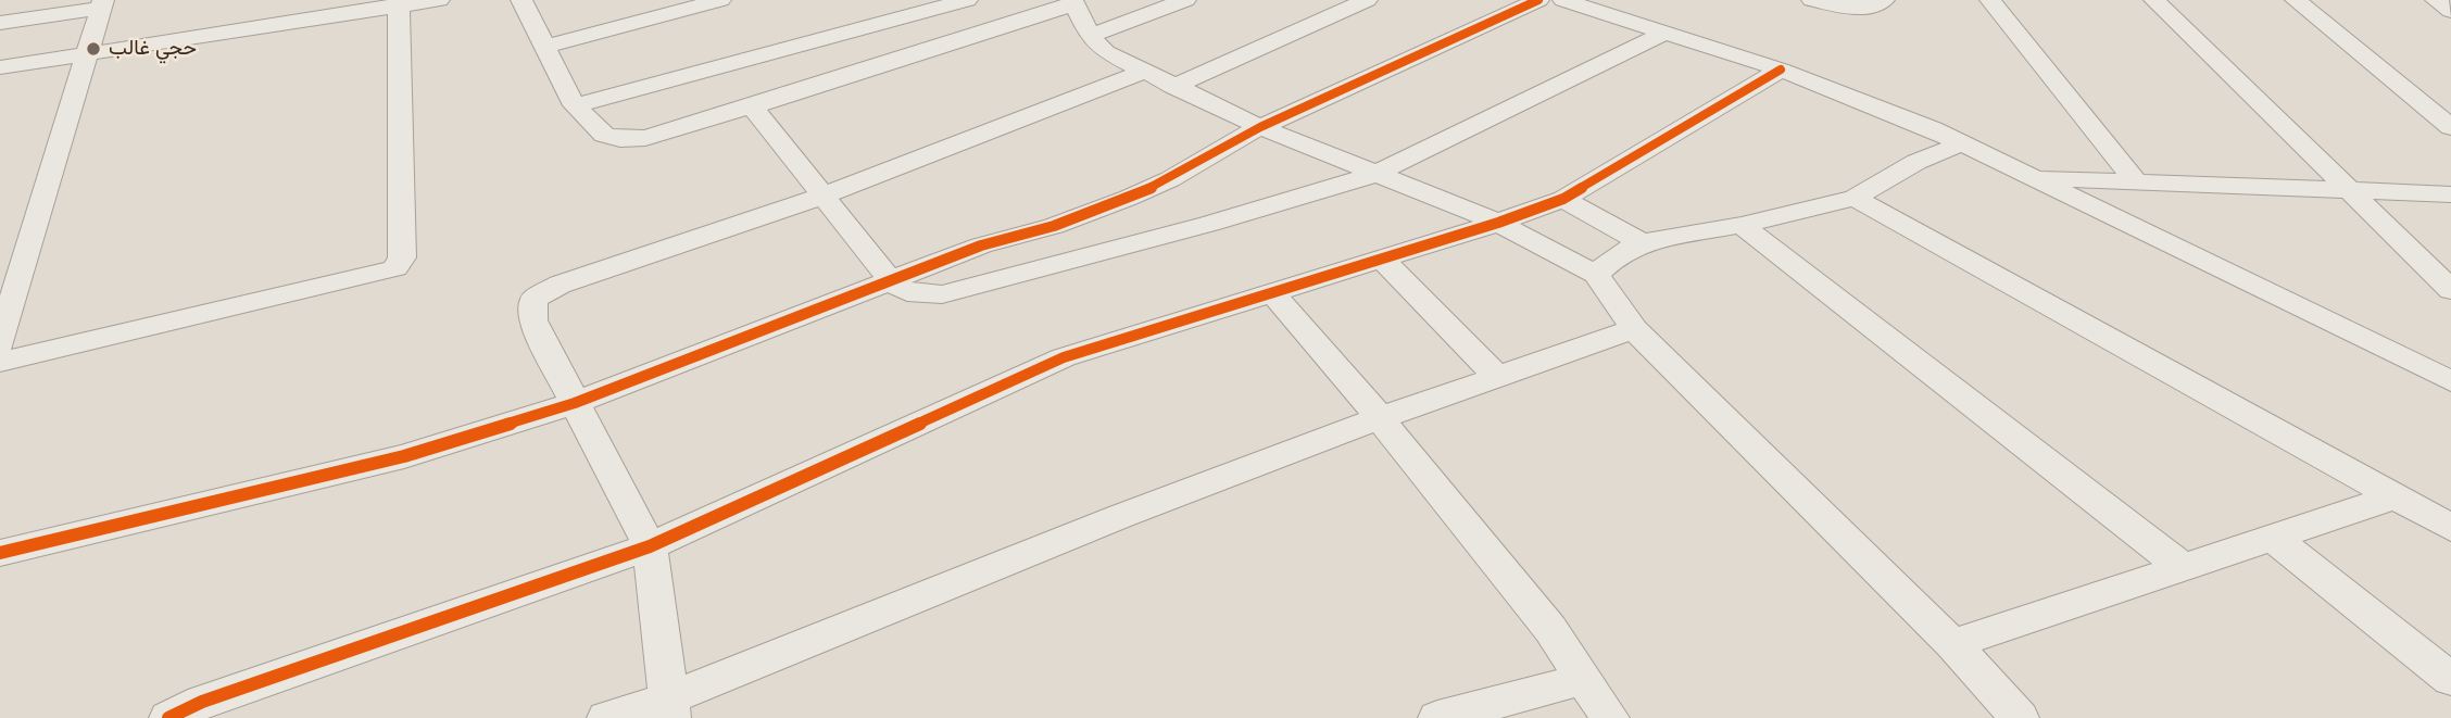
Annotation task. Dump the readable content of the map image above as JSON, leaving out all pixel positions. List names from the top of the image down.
{
  "places": ["حجي غالب"]
}
